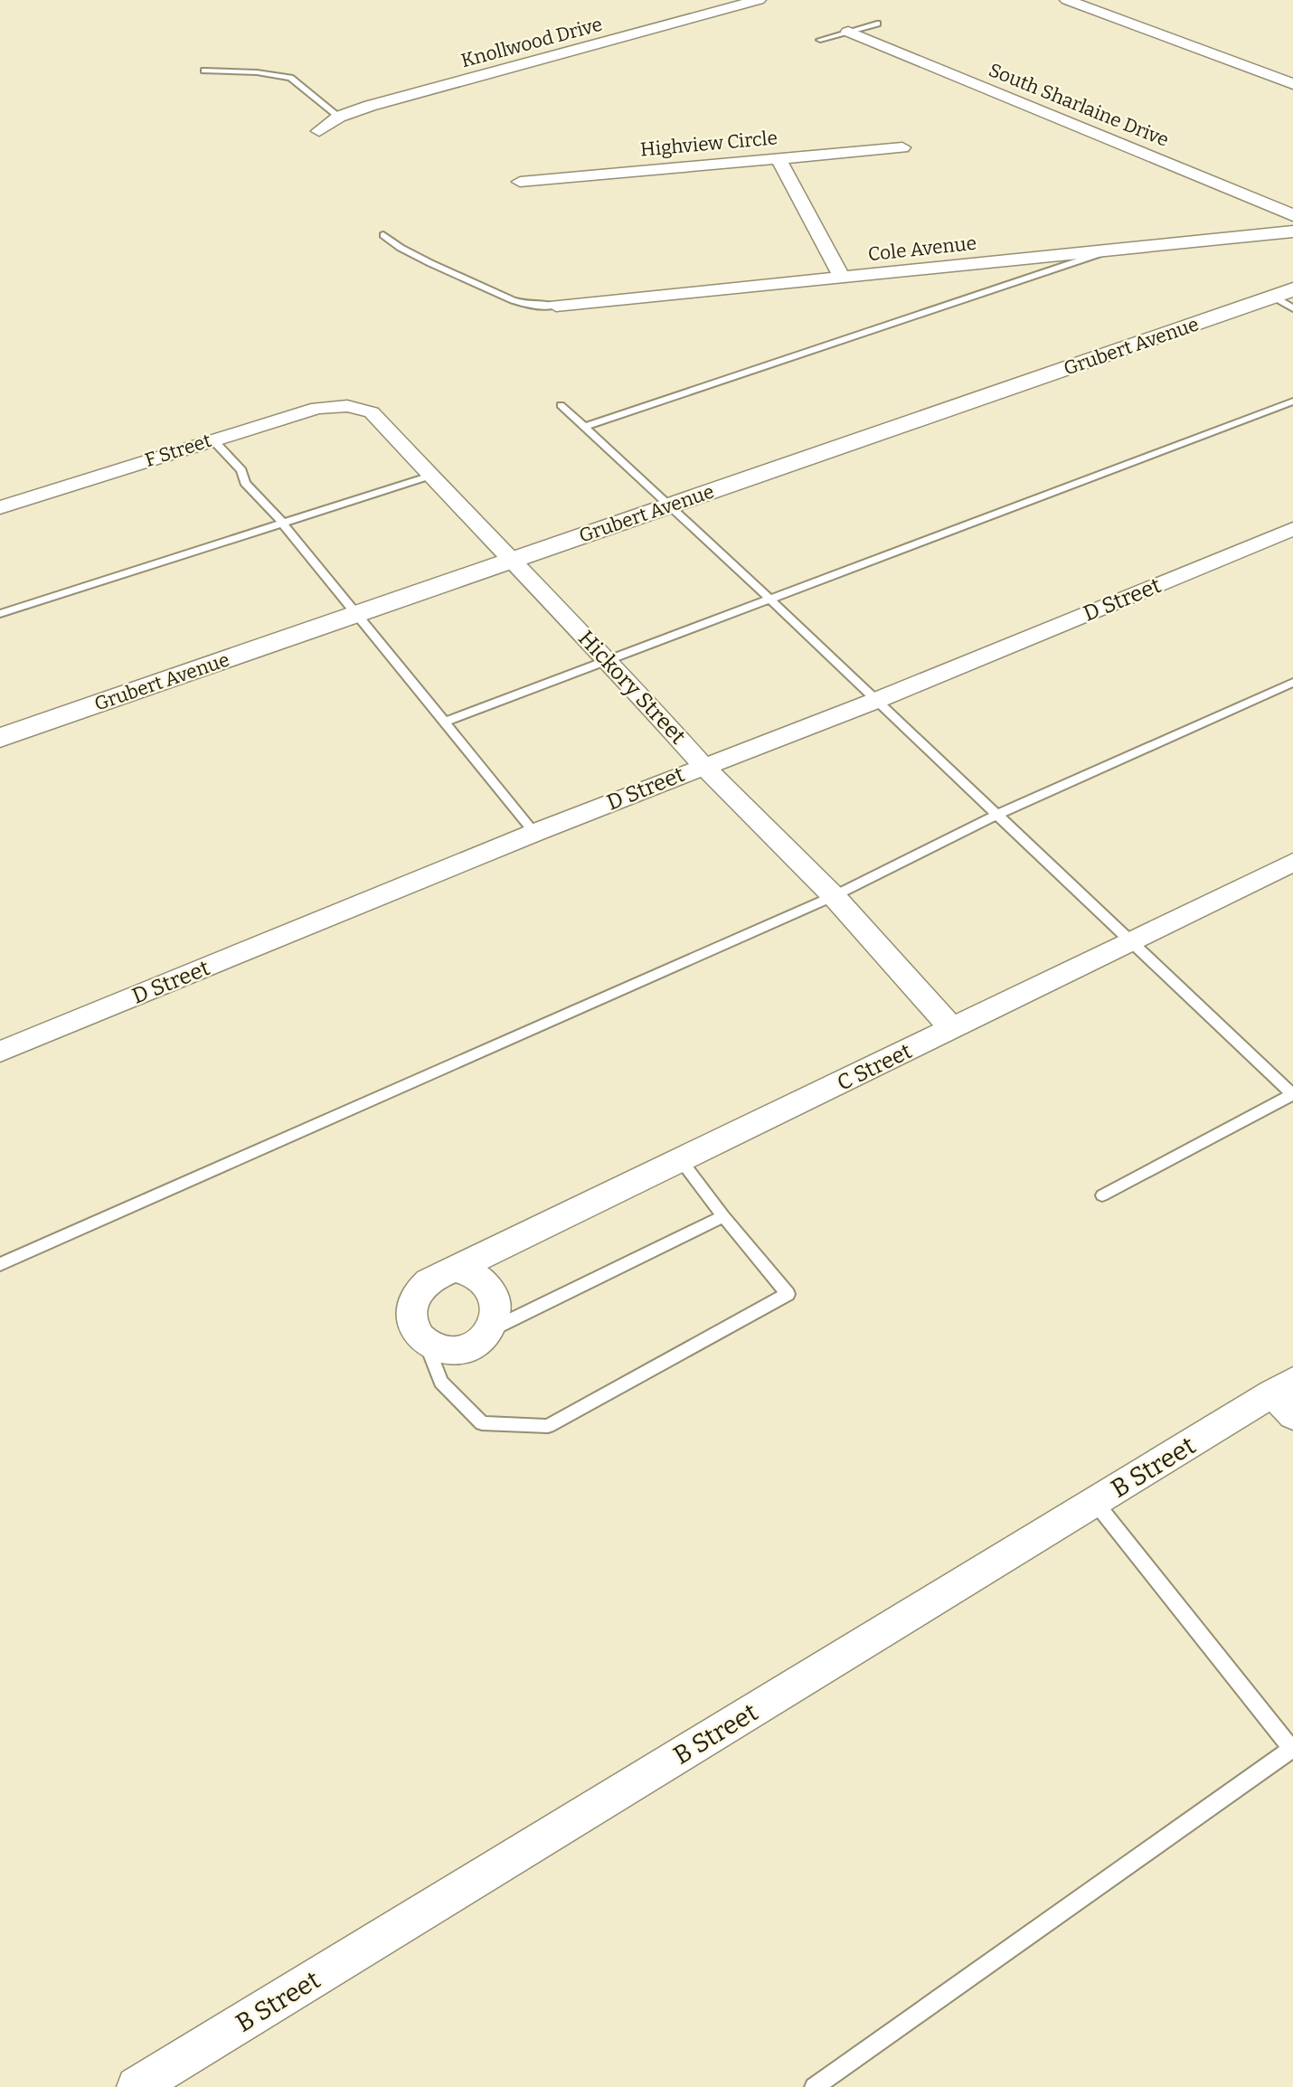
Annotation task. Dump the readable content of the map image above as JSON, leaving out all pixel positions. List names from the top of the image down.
{
  "streets": {
    "street": [
      "Knollwood Drive",
      "South Sharlaine Drive",
      "Highview Circle",
      "Cole Avenue",
      "Grubert Avenue",
      "F Street",
      "D Street",
      "Hickory Street",
      "C Street",
      "B Street"
    ]
  },
  "crossings": [
    ["Grubert Avenue", "Hickory Street"],
    ["F Street", "Hickory Street"],
    ["D Street", "Hickory Street"],
    ["Hickory Street", "C Street"]
  ]
}
